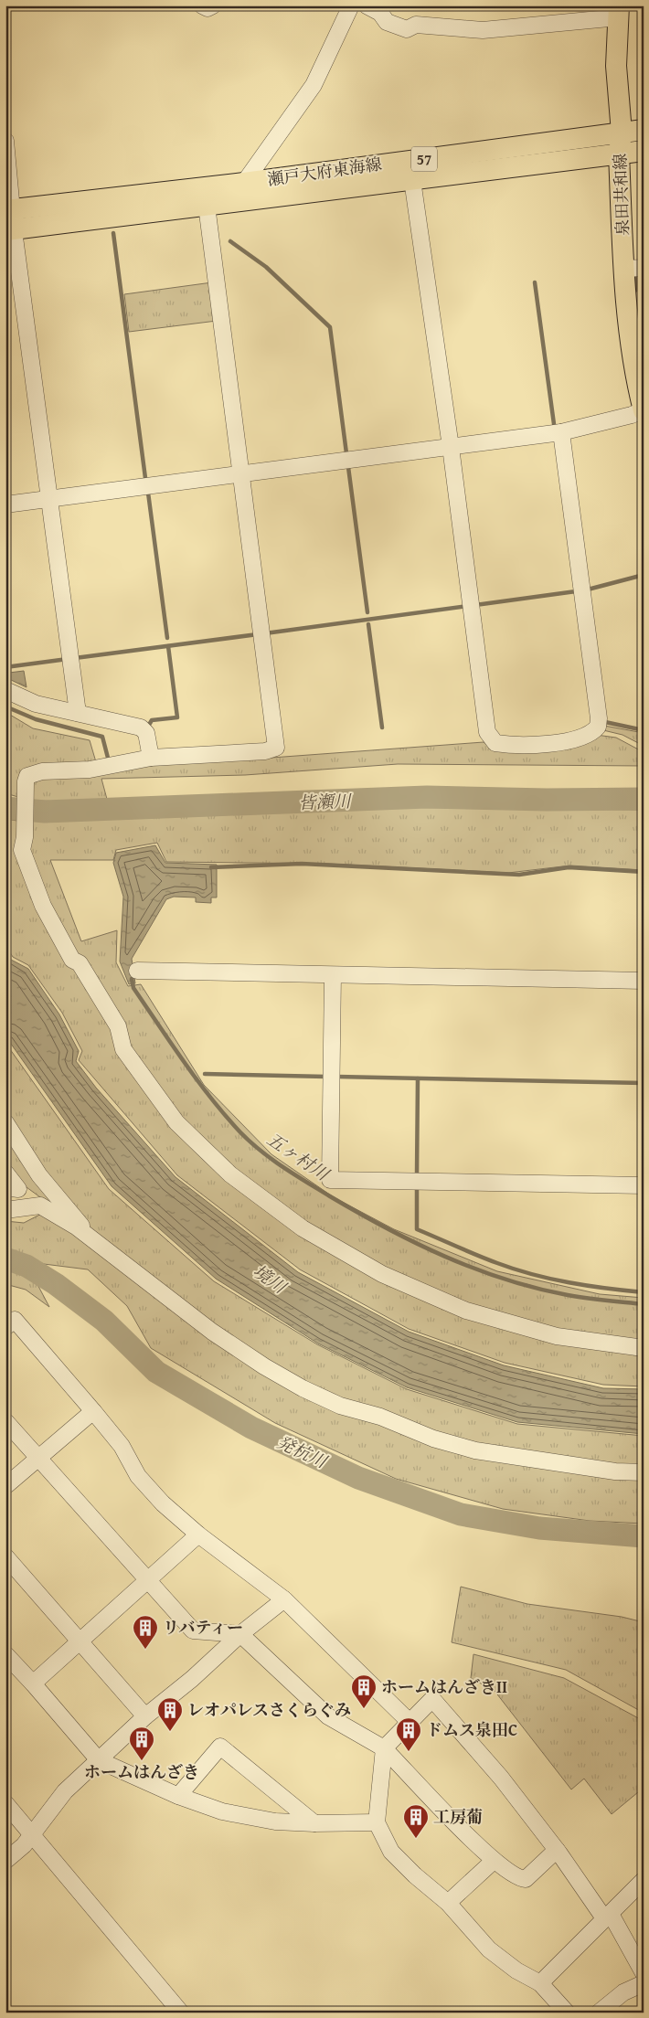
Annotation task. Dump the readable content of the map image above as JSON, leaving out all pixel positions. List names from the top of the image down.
{
  "streets": {
    "main road": ["57", "瀬戸大府東海線", "泉田共和線"]
  },
  "crossings": [
    ["瀬戸大府東海線", "泉田共和線"]
  ],
  "water": [
    "皆瀬川",
    "五ヶ村川",
    "境川",
    "発杭川"
  ],
  "places": {
    "building": [
      "リバティー",
      "ホームはんざきⅡ",
      "レオパレスさくらぐみ",
      "ドムス泉田C",
      "ホームはんざき",
      "工房葡"
    ]
  }
}
